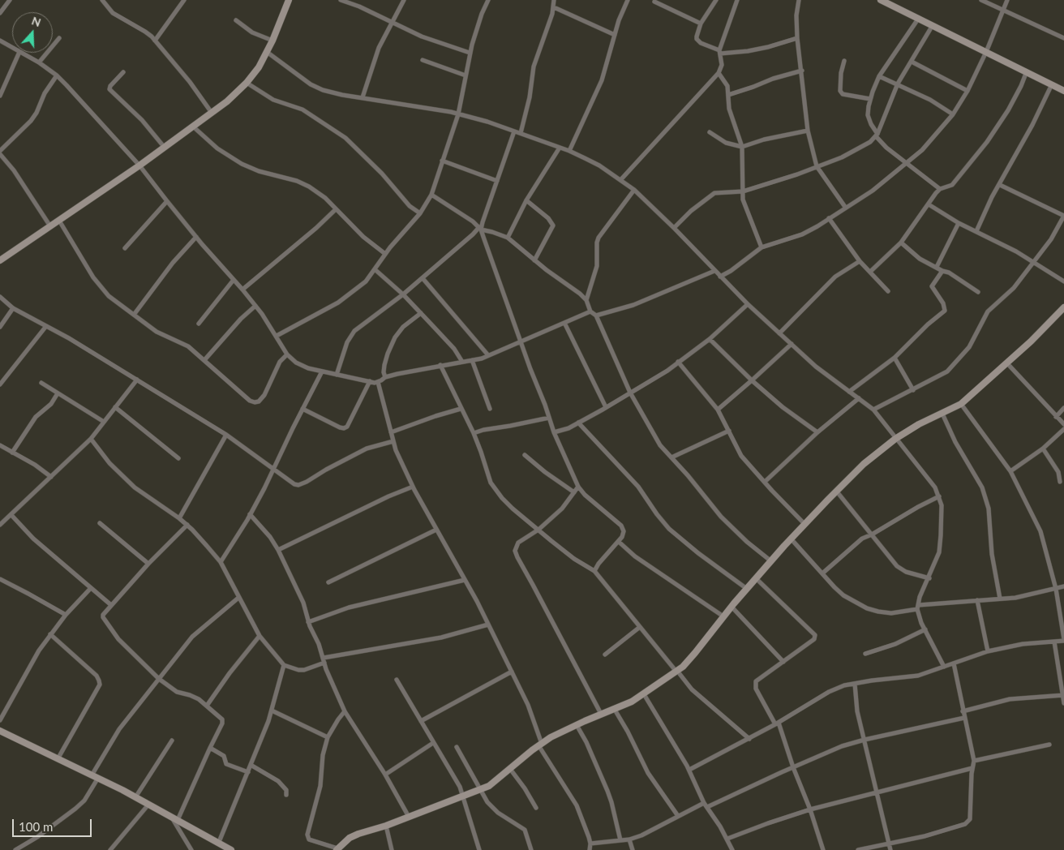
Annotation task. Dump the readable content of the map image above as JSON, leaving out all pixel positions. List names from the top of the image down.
{
  "scale_bar": "100 m",
  "north": "top"
}
